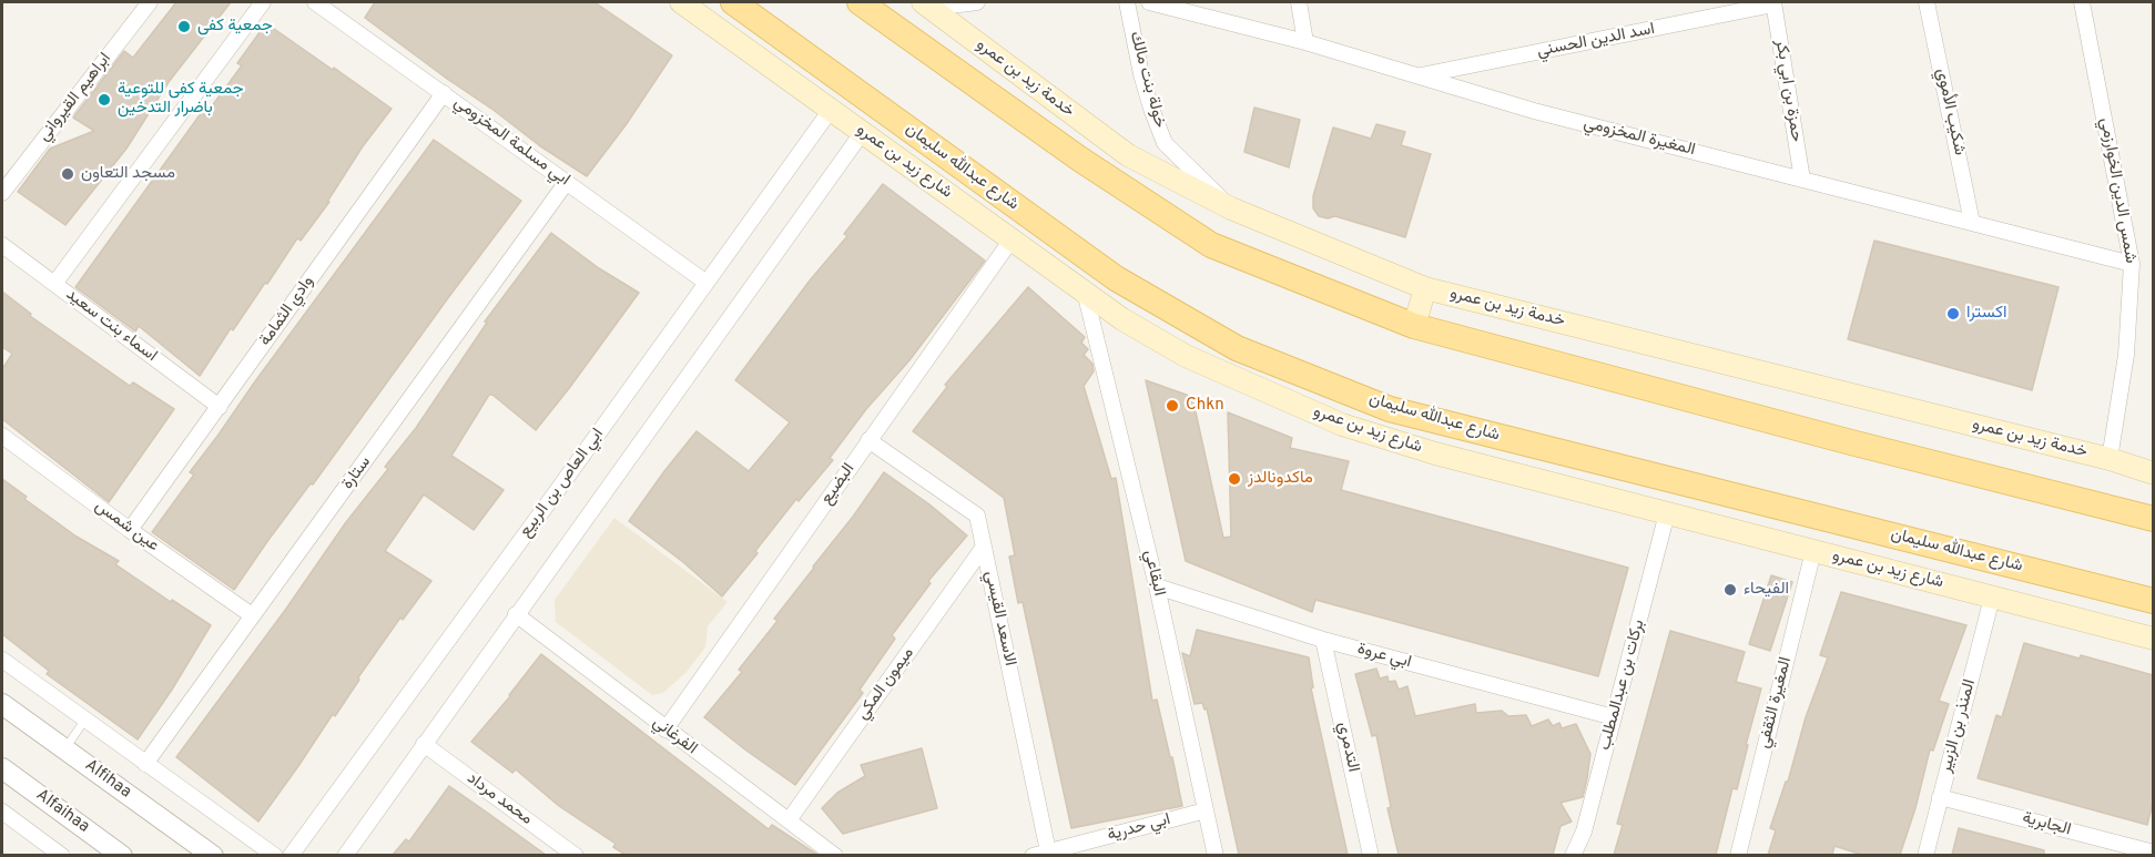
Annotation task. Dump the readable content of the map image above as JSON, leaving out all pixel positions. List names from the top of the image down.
{
  "streets": {
    "main road": ["خدمة زيد بن عمرو", "شارع زيد بن عمرو", "شارع عبدالله سليمان"],
    "street": [
      "اسد الدين الحسني",
      "خولة بنت مالك",
      "حمزة بن ابي بكر",
      "ابراهيم القيرواني",
      "شكيب الأموي",
      "المغيرة المخزومي",
      "ابي مسلمة المخزومي",
      "شمس الدين الخوارزمي",
      "وادي الثمامة",
      "اسماء بنت سعيد",
      "ستارة",
      "ابي العاص بن الربيع",
      "البضيع",
      "عين شمس",
      "البقاعي",
      "الاسعد القيسي",
      "ابي عروة",
      "ميمون المكي",
      "بركات بن عبدالمطلب",
      "المغيرة الثقفي",
      "المنذر بن الزبير",
      "الفرغاني",
      "التدمري",
      "Alfihaa",
      "محمد مرداد",
      "Alfaihaa",
      "الجابرية",
      "ابي حدرية"
    ]
  },
  "crossings": [
    ["اسد الدين الحسني", "حمزة بن ابي بكر"],
    ["اسد الدين الحسني", "المغيرة المخزومي"],
    ["خدمة زيد بن عمرو", "خولة بنت مالك"],
    ["خدمة زيد بن عمرو", "شمس الدين الخوارزمي"],
    ["حمزة بن ابي بكر", "المغيرة المخزومي"],
    ["شكيب الأموي", "المغيرة المخزومي"],
    ["المغيرة المخزومي", "شمس الدين الخوارزمي"],
    ["ابي مسلمة المخزومي", "وادي الثمامة"],
    ["ابي مسلمة المخزومي", "ستارة"],
    ["ابي مسلمة المخزومي", "ابي العاص بن الربيع"],
    ["شارع زيد بن عمرو", "ابي العاص بن الربيع"],
    ["شارع زيد بن عمرو", "البضيع"],
    ["شارع زيد بن عمرو", "البقاعي"],
    ["شارع زيد بن عمرو", "بركات بن عبدالمطلب"],
    ["شارع زيد بن عمرو", "المغيرة الثقفي"],
    ["شارع زيد بن عمرو", "المنذر بن الزبير"],
    ["وادي الثمامة", "اسماء بنت سعيد"],
    ["وادي الثمامة", "عين شمس"],
    ["ستارة", "عين شمس"],
    ["البضيع", "الاسعد القيسي"],
    ["البضيع", "الفرغاني"],
    ["البقاعي", "ابي عروة"],
    ["البقاعي", "ابي حدرية"],
    ["الاسعد القيسي", "ميمون المكي"],
    ["الاسعد القيسي", "ابي حدرية"],
    ["ابي عروة", "بركات بن عبدالمطلب"],
    ["ابي عروة", "التدمري"],
    ["ميمون المكي", "الفرغاني"],
    ["المنذر بن الزبير", "الجابرية"]
  ],
  "places": [
    "جمعية كفى",
    "جمعية كفى للتوعية باضرار التدخين",
    "مسجد التعاون",
    "اكسترا",
    "Chkn",
    "ماكدونالدز",
    "الفيحاء"
  ]
}
